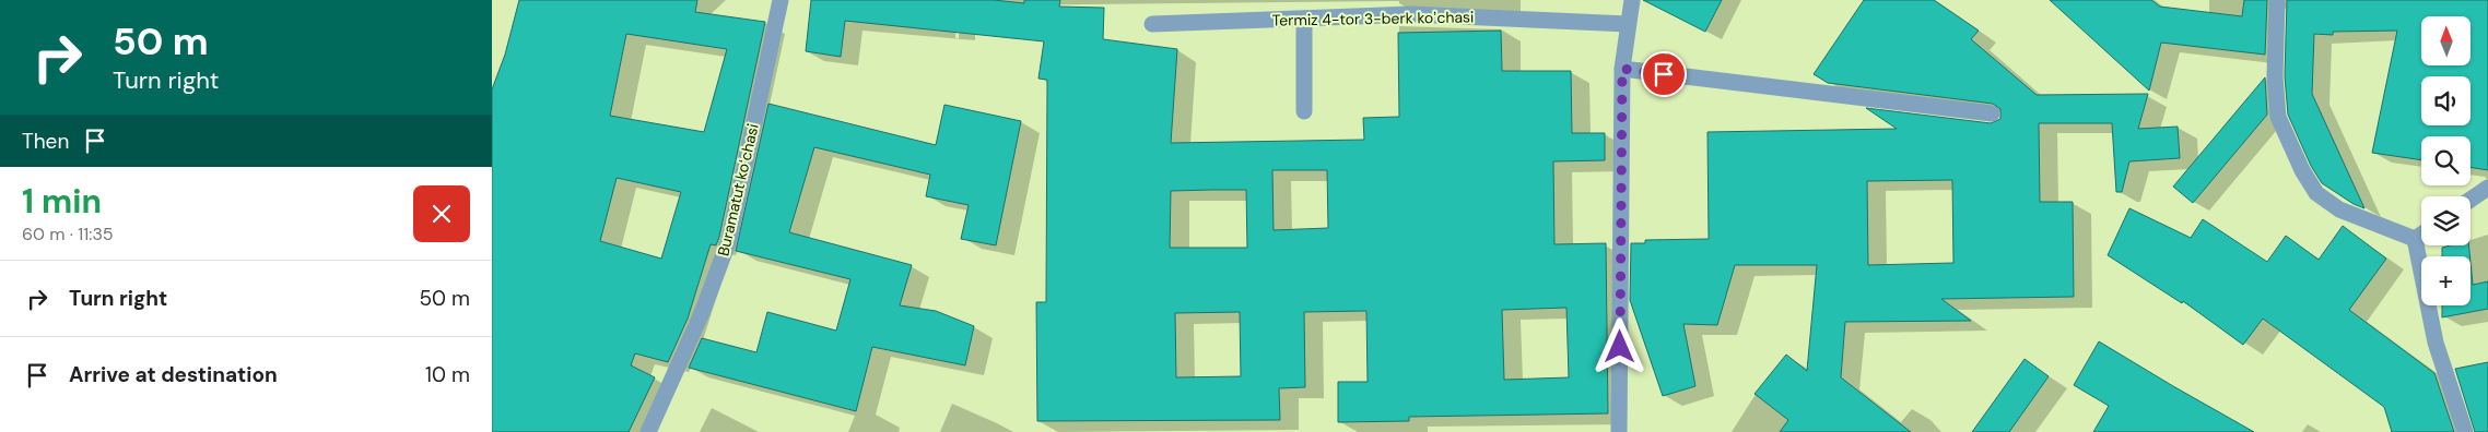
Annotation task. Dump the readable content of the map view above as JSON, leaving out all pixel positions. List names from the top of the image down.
{
  "streets": {
    "street": ["Termiz 4-tor 3-berk koʼchasi", "Buramatut koʻchasi"]
  },
  "north": "top",
  "page": {
    "turn": ["50 m", "Turn right"],
    "map_buttons": "+",
    "then": "Then",
    "heading": ["1 min", "60 m · 11:35"],
    "list": [
      {
        "name": "Turn right",
        "value": "50 m"
      },
      {
        "name": "Arrive at destination",
        "value": "10 m"
      }
    ]
  }
}
